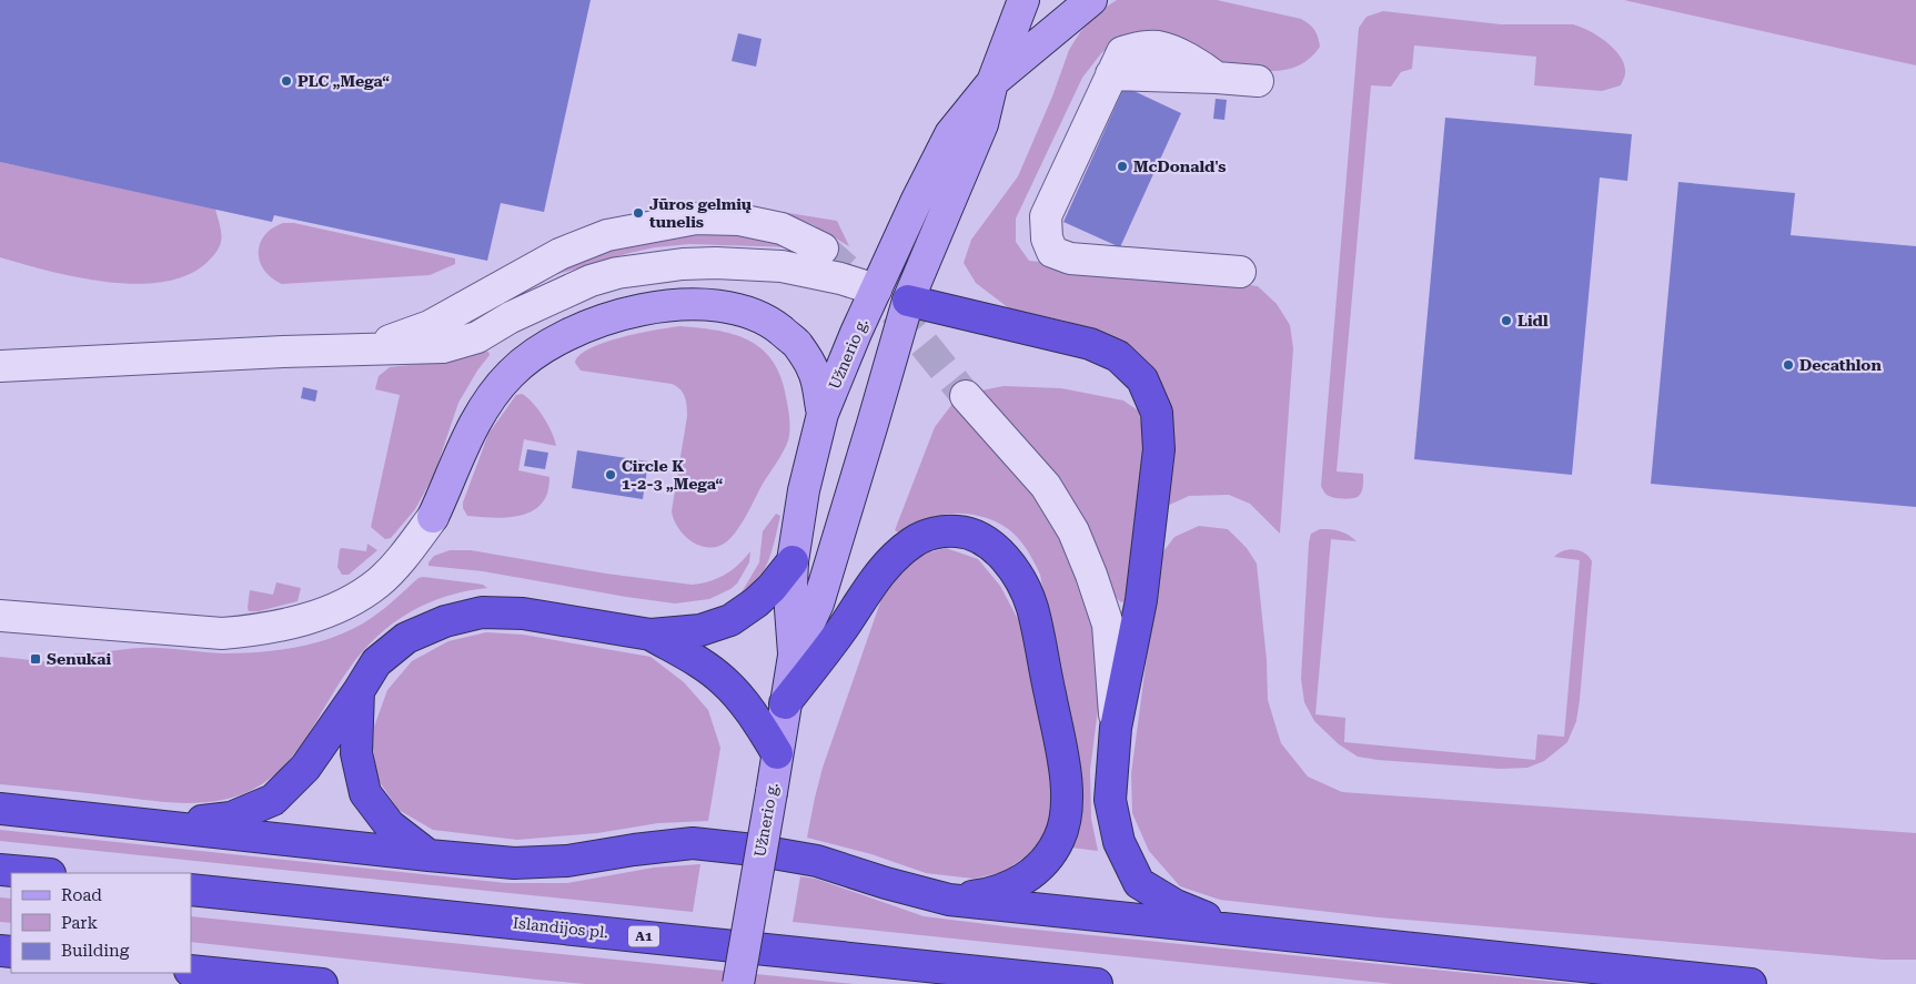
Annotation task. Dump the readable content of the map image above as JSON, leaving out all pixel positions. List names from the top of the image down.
{
  "streets": {
    "highway": ["Islandijos pl.", "A1"],
    "main road": ["Užnerio g."]
  },
  "places": {
    "other": [
      "PLC „Mega“",
      "McDonald's",
      "Jūros gelmių tunelis",
      "Lidl",
      "Decathlon",
      "Circle K 1-2-3 „Mega“"
    ],
    "transit": ["Senukai"]
  },
  "legend": ["Road", "Park", "Building"]
}
